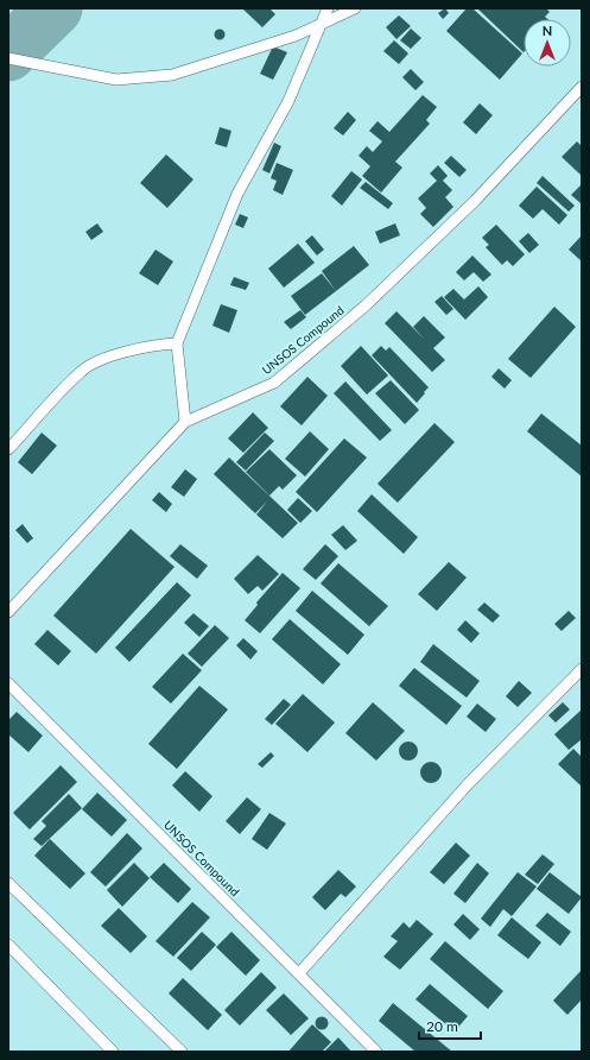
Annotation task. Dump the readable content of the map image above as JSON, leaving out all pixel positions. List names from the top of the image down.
{
  "streets": {
    "lane": ["UNSOS Compound"]
  },
  "scale_bar": "20 m",
  "north": "top"
}
